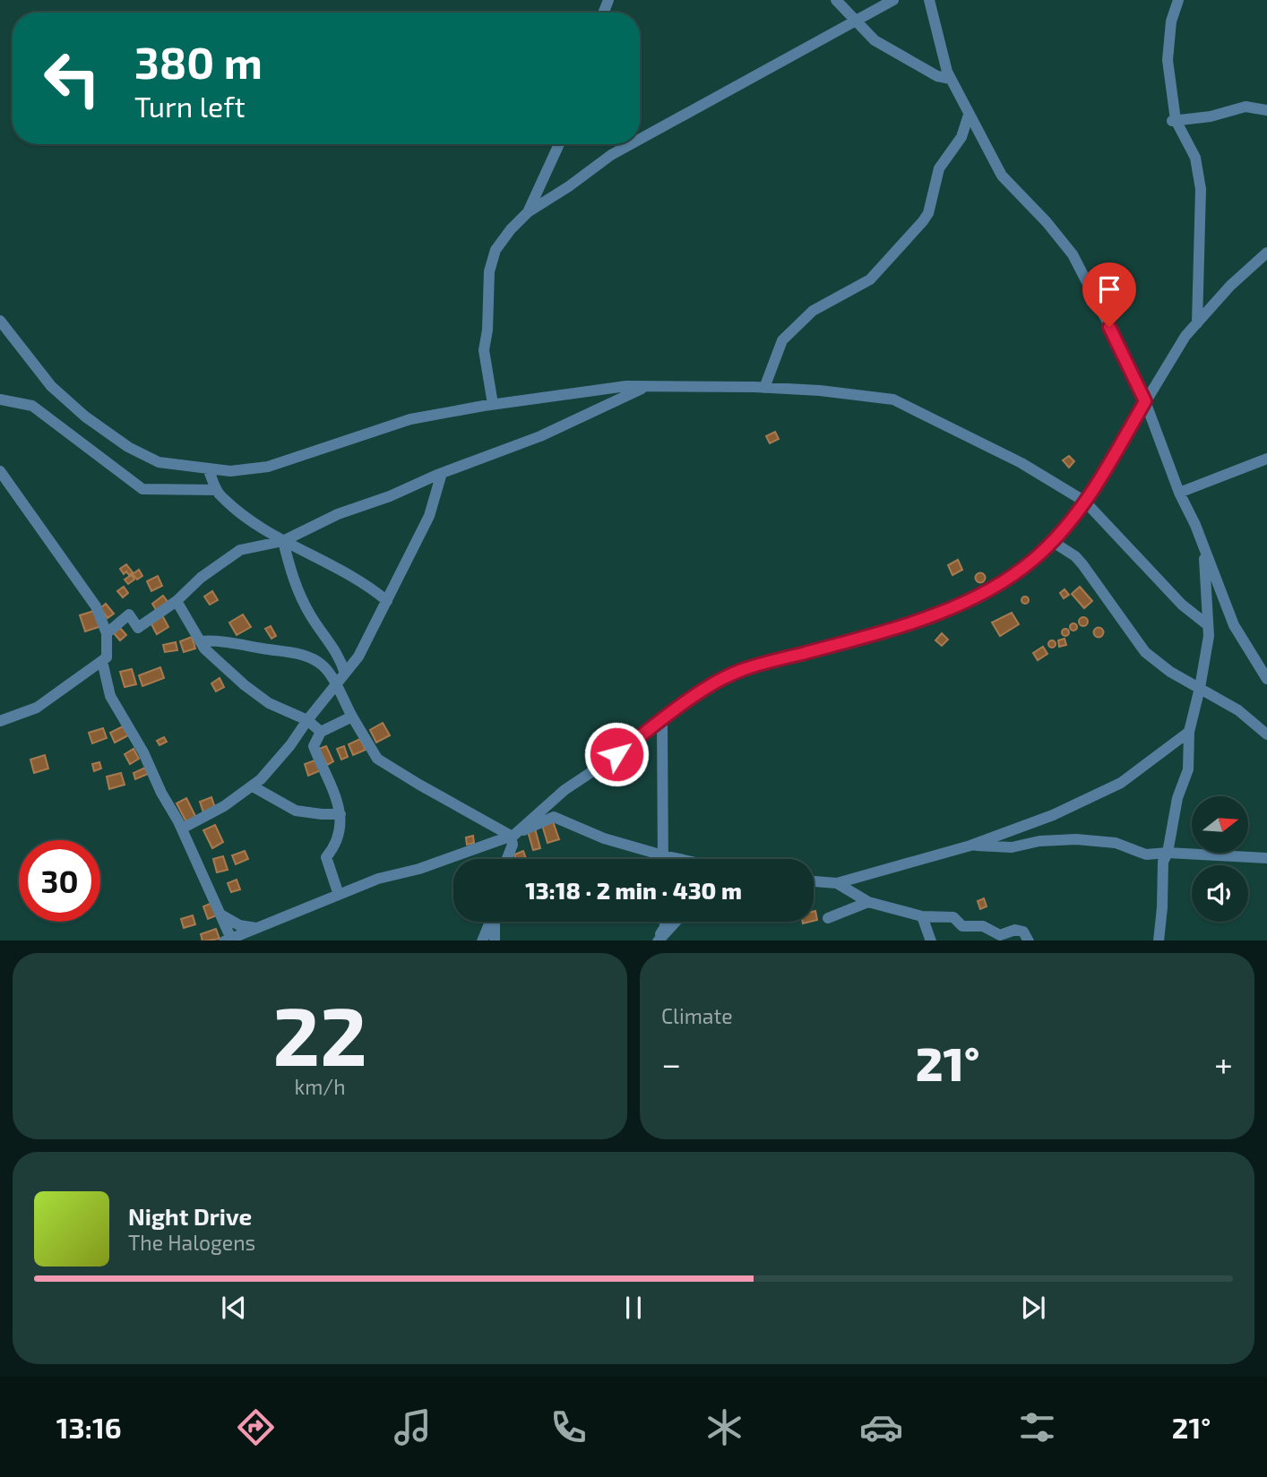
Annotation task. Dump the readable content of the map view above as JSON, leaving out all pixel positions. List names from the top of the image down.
{
  "north": "right",
  "page": {
    "turn": ["380 m", "Turn left"],
    "limit": "30",
    "trip": "13:18 · 2 min · 430 m",
    "tile": [
      ["22", "km/h"],
      "Climate"
    ],
    "heat": ["−", "21°", "+"],
    "song": ["Night Drive", "The Halogens"],
    "tabs": ["13:16", "21°"]
  }
}
